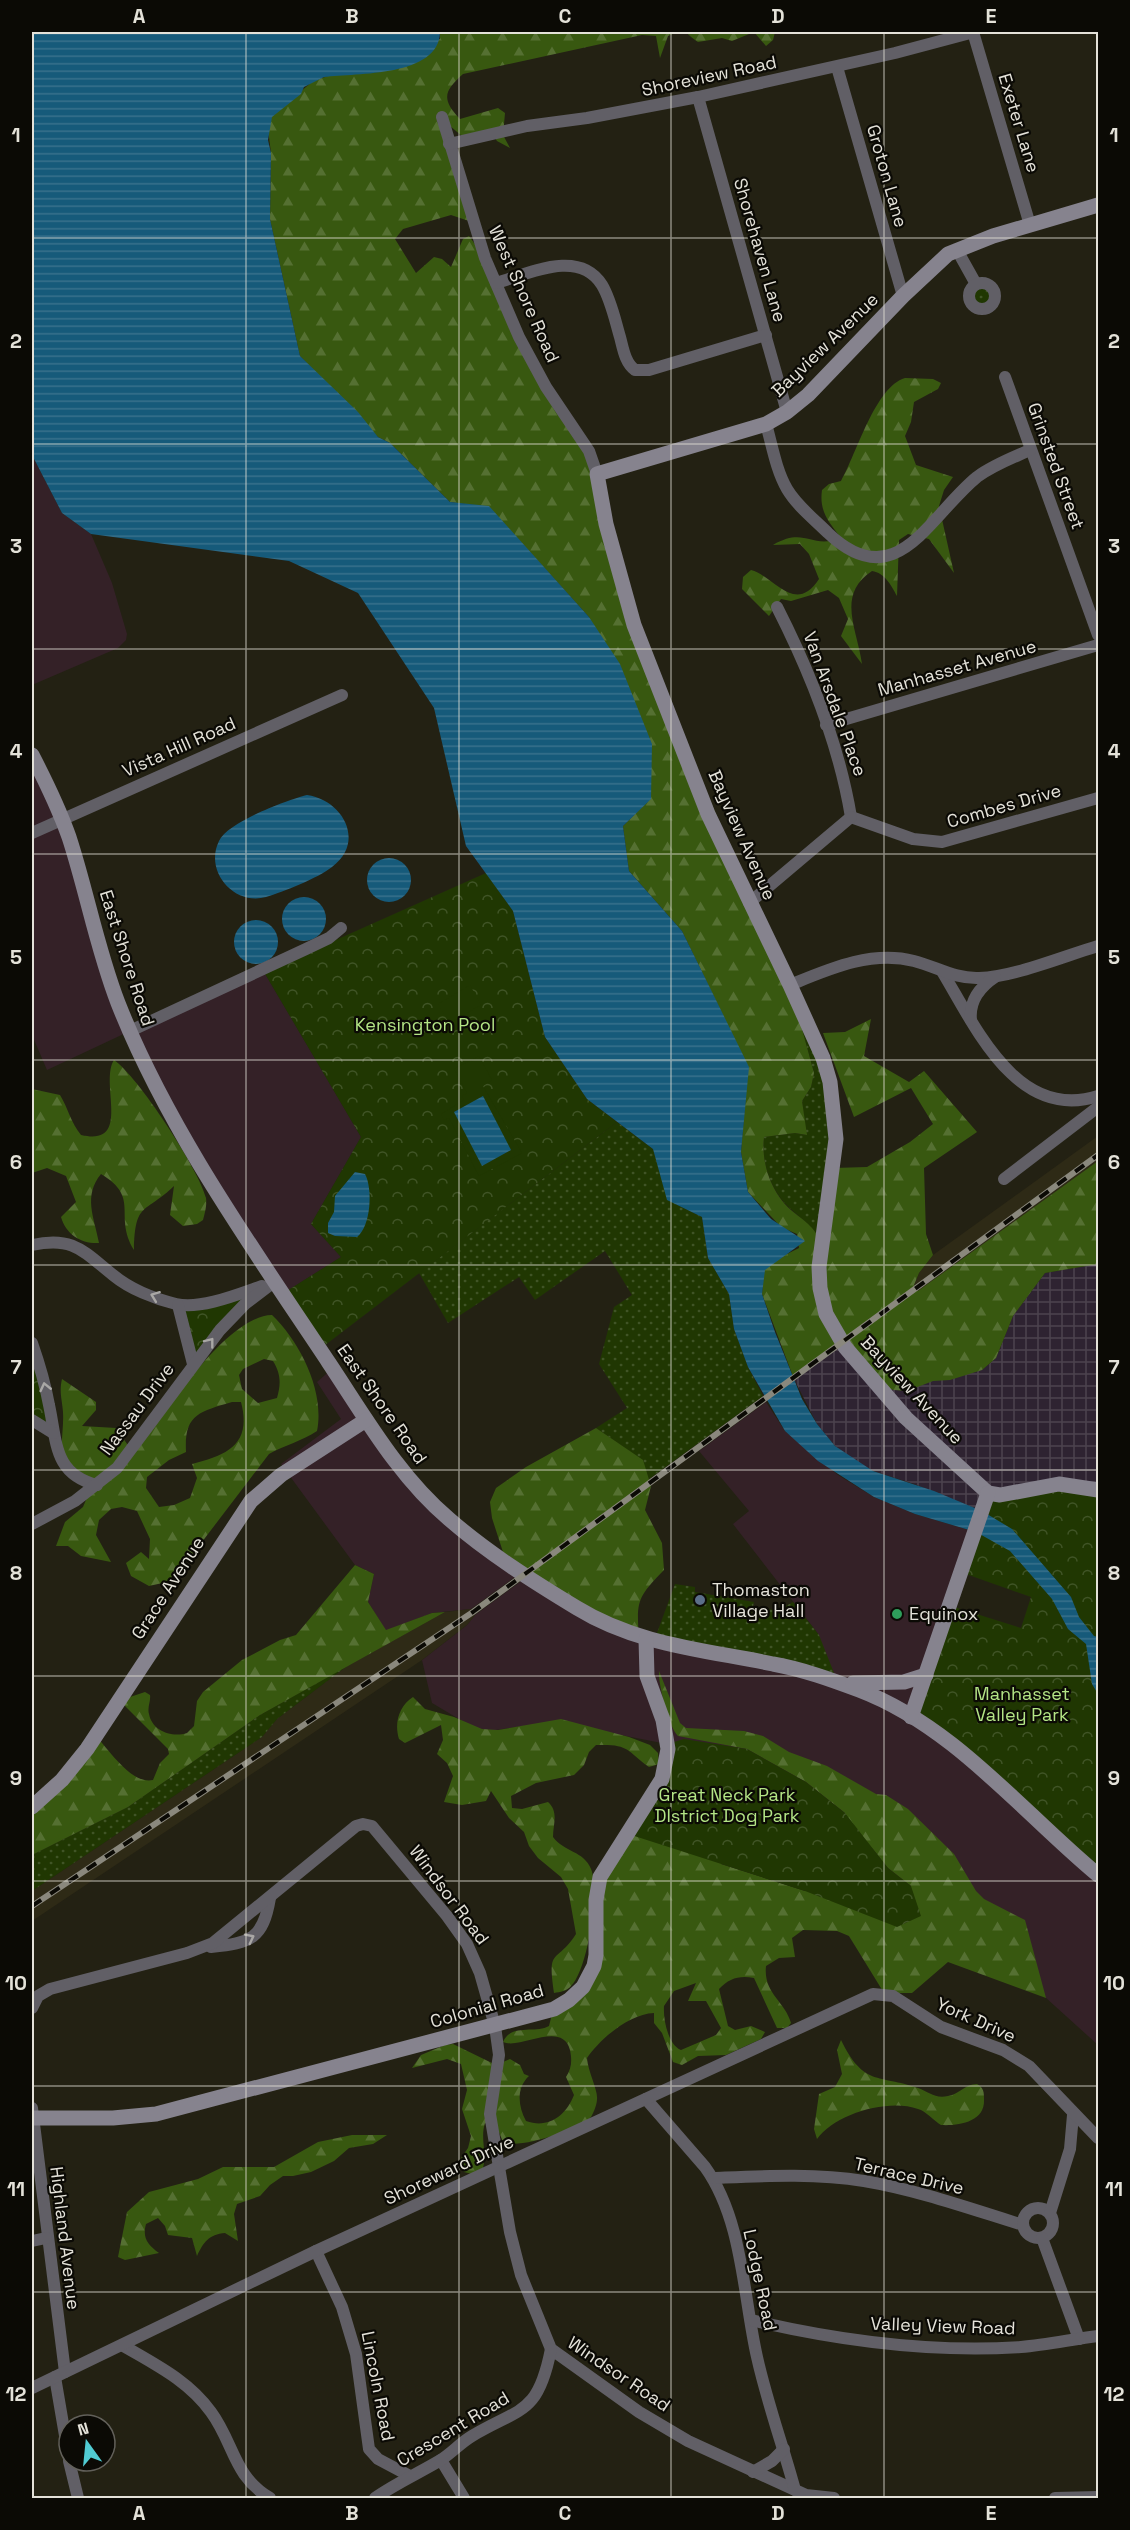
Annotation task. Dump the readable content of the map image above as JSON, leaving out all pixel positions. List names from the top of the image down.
{
  "streets": {
    "street": [
      "Shoreview Road",
      "Exeter Lane",
      "Groton Lane",
      "Shorehaven Lane",
      "West Shore Road",
      "Bayview Avenue",
      "Grinsted Street",
      "Manhasset Avenue",
      "Van Arsdale Place",
      "Vista Hill Road",
      "Combes Drive",
      "East Shore Road",
      "Nassau Drive",
      "Grace Avenue",
      "Windsor Road",
      "Colonial Road",
      "York Drive",
      "Shoreward Drive",
      "Terrace Drive",
      "Highland Avenue",
      "Lodge Road",
      "Valley View Road",
      "Lincoln Road",
      "Crescent Road"
    ]
  },
  "crossings": [
    ["Shoreview Road", "Exeter Lane"],
    ["Shoreview Road", "Groton Lane"],
    ["Shoreview Road", "Shorehaven Lane"],
    ["Shoreview Road", "West Shore Road"],
    ["Exeter Lane", "Bayview Avenue"],
    ["Groton Lane", "Bayview Avenue"],
    ["Shorehaven Lane", "Bayview Avenue"],
    ["West Shore Road", "Bayview Avenue"],
    ["Manhasset Avenue", "Van Arsdale Place"],
    ["Van Arsdale Place", "Combes Drive"],
    ["Vista Hill Road", "East Shore Road"],
    ["East Shore Road", "Nassau Drive"],
    ["East Shore Road", "Grace Avenue"],
    ["East Shore Road", "Colonial Road"],
    ["Windsor Road", "Colonial Road"],
    ["Windsor Road", "Shoreward Drive"],
    ["Windsor Road", "Lodge Road"],
    ["Windsor Road", "Crescent Road"],
    ["Colonial Road", "Highland Avenue"],
    ["York Drive", "Shoreward Drive"],
    ["Shoreward Drive", "Highland Avenue"],
    ["Shoreward Drive", "Lodge Road"],
    ["Shoreward Drive", "Lincoln Road"],
    ["Terrace Drive", "Lodge Road"],
    ["Lodge Road", "Valley View Road"],
    ["Lincoln Road", "Crescent Road"]
  ],
  "parks": ["Kensington Pool", "Manhasset Valley Park", "Great Neck Park DIstrict Dog Park"],
  "places": ["Thomaston Village Hall", "Equinox"],
  "north": "top",
  "grid": {
    "columns": [
      "A",
      "B",
      "C",
      "D",
      "E"
    ],
    "rows": [
      "1",
      "2",
      "3",
      "4",
      "5",
      "6",
      "7",
      "8",
      "9",
      "10",
      "11",
      "12"
    ]
  }
}
